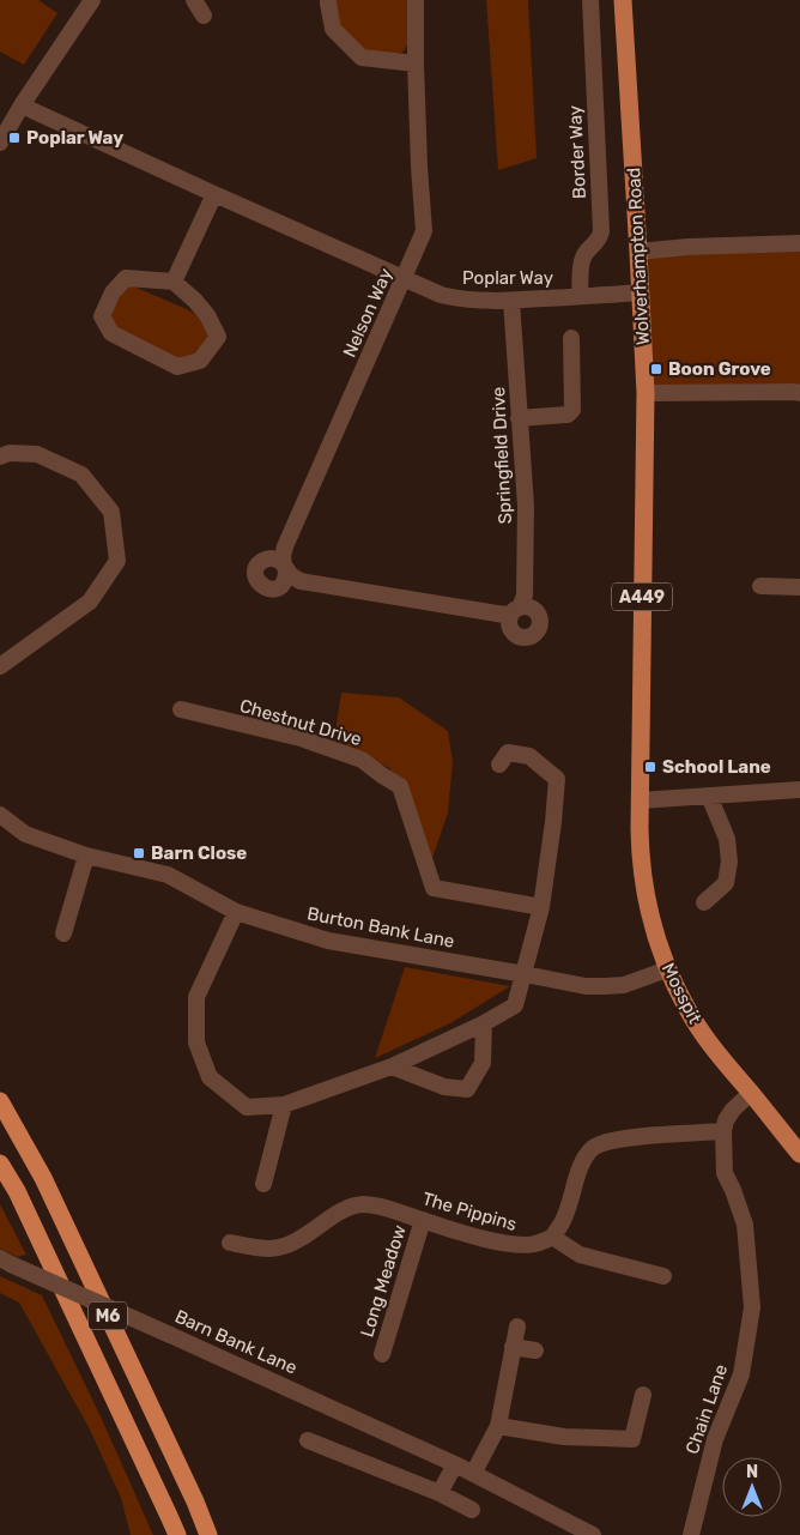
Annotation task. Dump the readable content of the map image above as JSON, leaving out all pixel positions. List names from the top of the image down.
{
  "streets": {
    "highway": [
      "Wolverhampton Road",
      "A449",
      "Mosspit",
      "M6"
    ],
    "street": [
      "Border Way",
      "Poplar Way",
      "Nelson Way",
      "Springfield Drive",
      "Chestnut Drive",
      "Burton Bank Lane",
      "The Pippins",
      "Long Meadow",
      "Barn Bank Lane",
      "Chain Lane"
    ]
  },
  "crossings": [
    ["Border Way", "Poplar Way"],
    ["Wolverhampton Road", "Poplar Way"],
    ["Wolverhampton Road", "Mosspit"],
    ["Poplar Way", "Nelson Way"],
    ["Poplar Way", "Springfield Drive"],
    ["Nelson Way", "Springfield Drive"],
    ["Burton Bank Lane", "Mosspit"],
    ["The Pippins", "Long Meadow"]
  ],
  "places": {
    "transit": [
      "Poplar Way",
      "Boon Grove",
      "School Lane",
      "Barn Close"
    ]
  },
  "north": "top"
}
